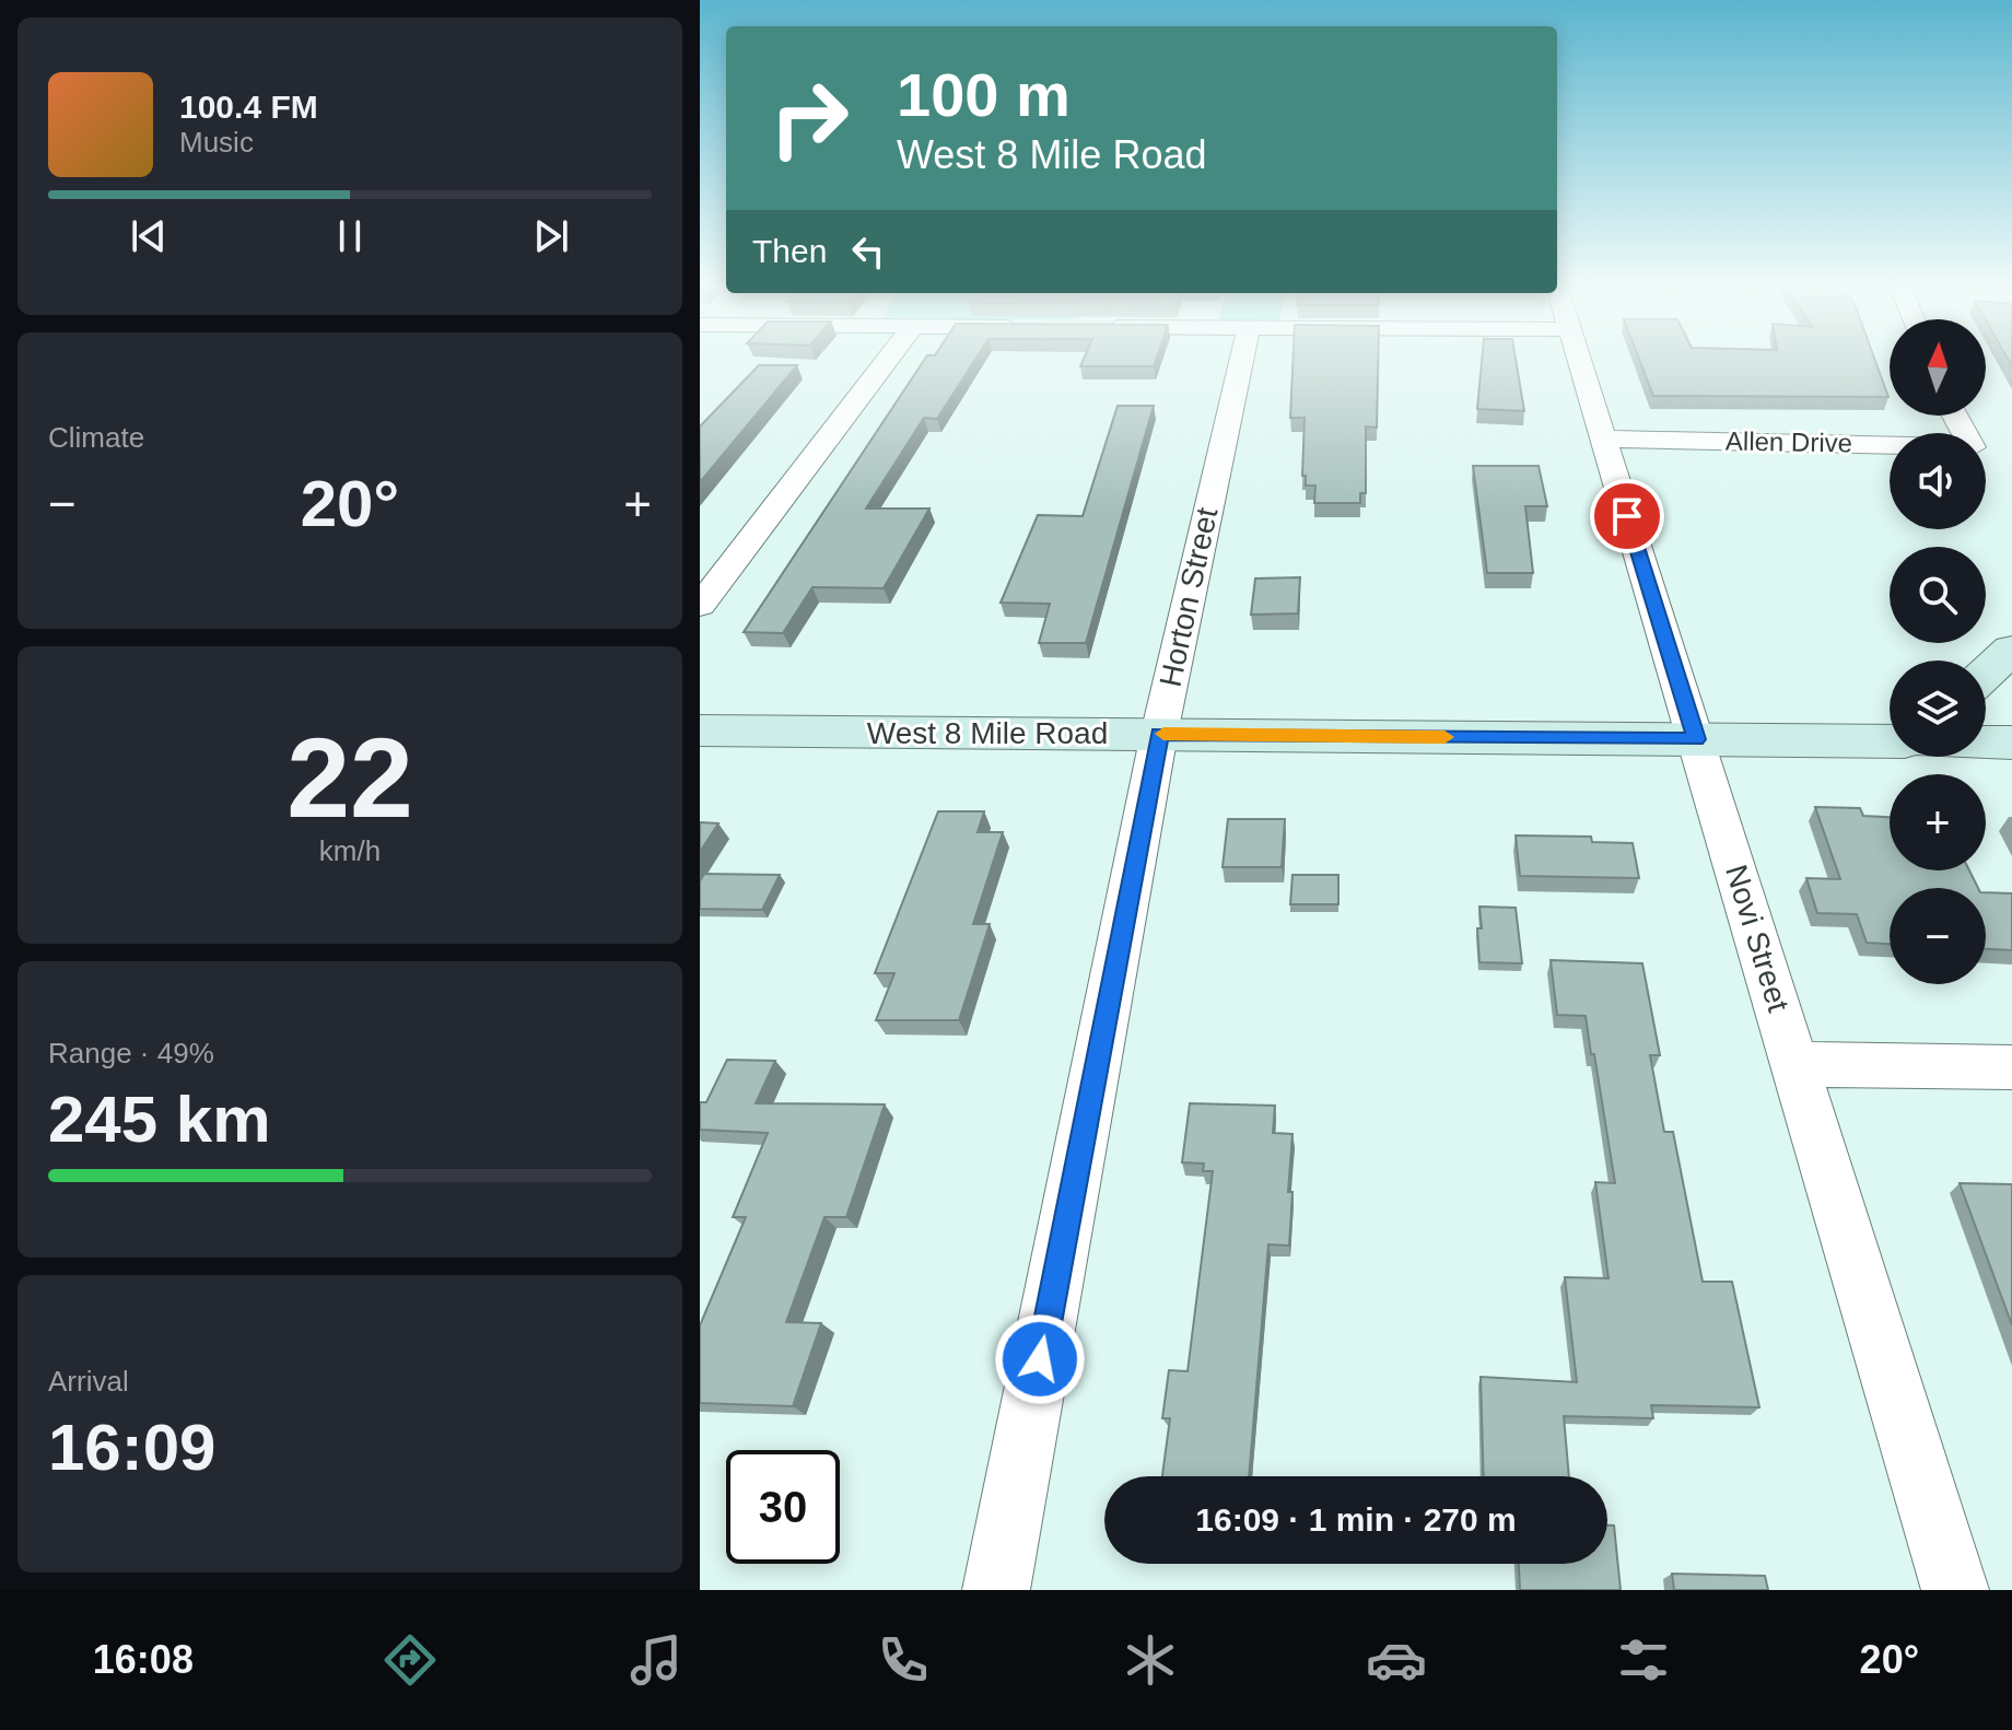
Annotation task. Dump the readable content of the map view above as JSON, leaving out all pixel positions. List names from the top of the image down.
{
  "streets": {
    "main road": ["West 8 Mile Road"],
    "street": ["Allen Drive", "Horton Street", "Novi Street"]
  },
  "crossings": [
    ["Allen Drive", "Novi Street"],
    ["Horton Street", "West 8 Mile Road"],
    ["West 8 Mile Road", "Novi Street"]
  ],
  "north": "top",
  "page": {
    "turn": ["100 m", "West 8 Mile Road"],
    "song": ["100.4 FM", "Music"],
    "then": "Then",
    "map_buttons": ["+", "−"],
    "tile": [
      "Climate",
      ["22", "km/h"],
      ["Range · 49%", "245 km"],
      ["Arrival", "16:09"]
    ],
    "heat": ["−", "20°", "+"],
    "limit": "30",
    "trip": "16:09 · 1 min · 270 m",
    "tabs": ["16:08", "20°"]
  }
}
